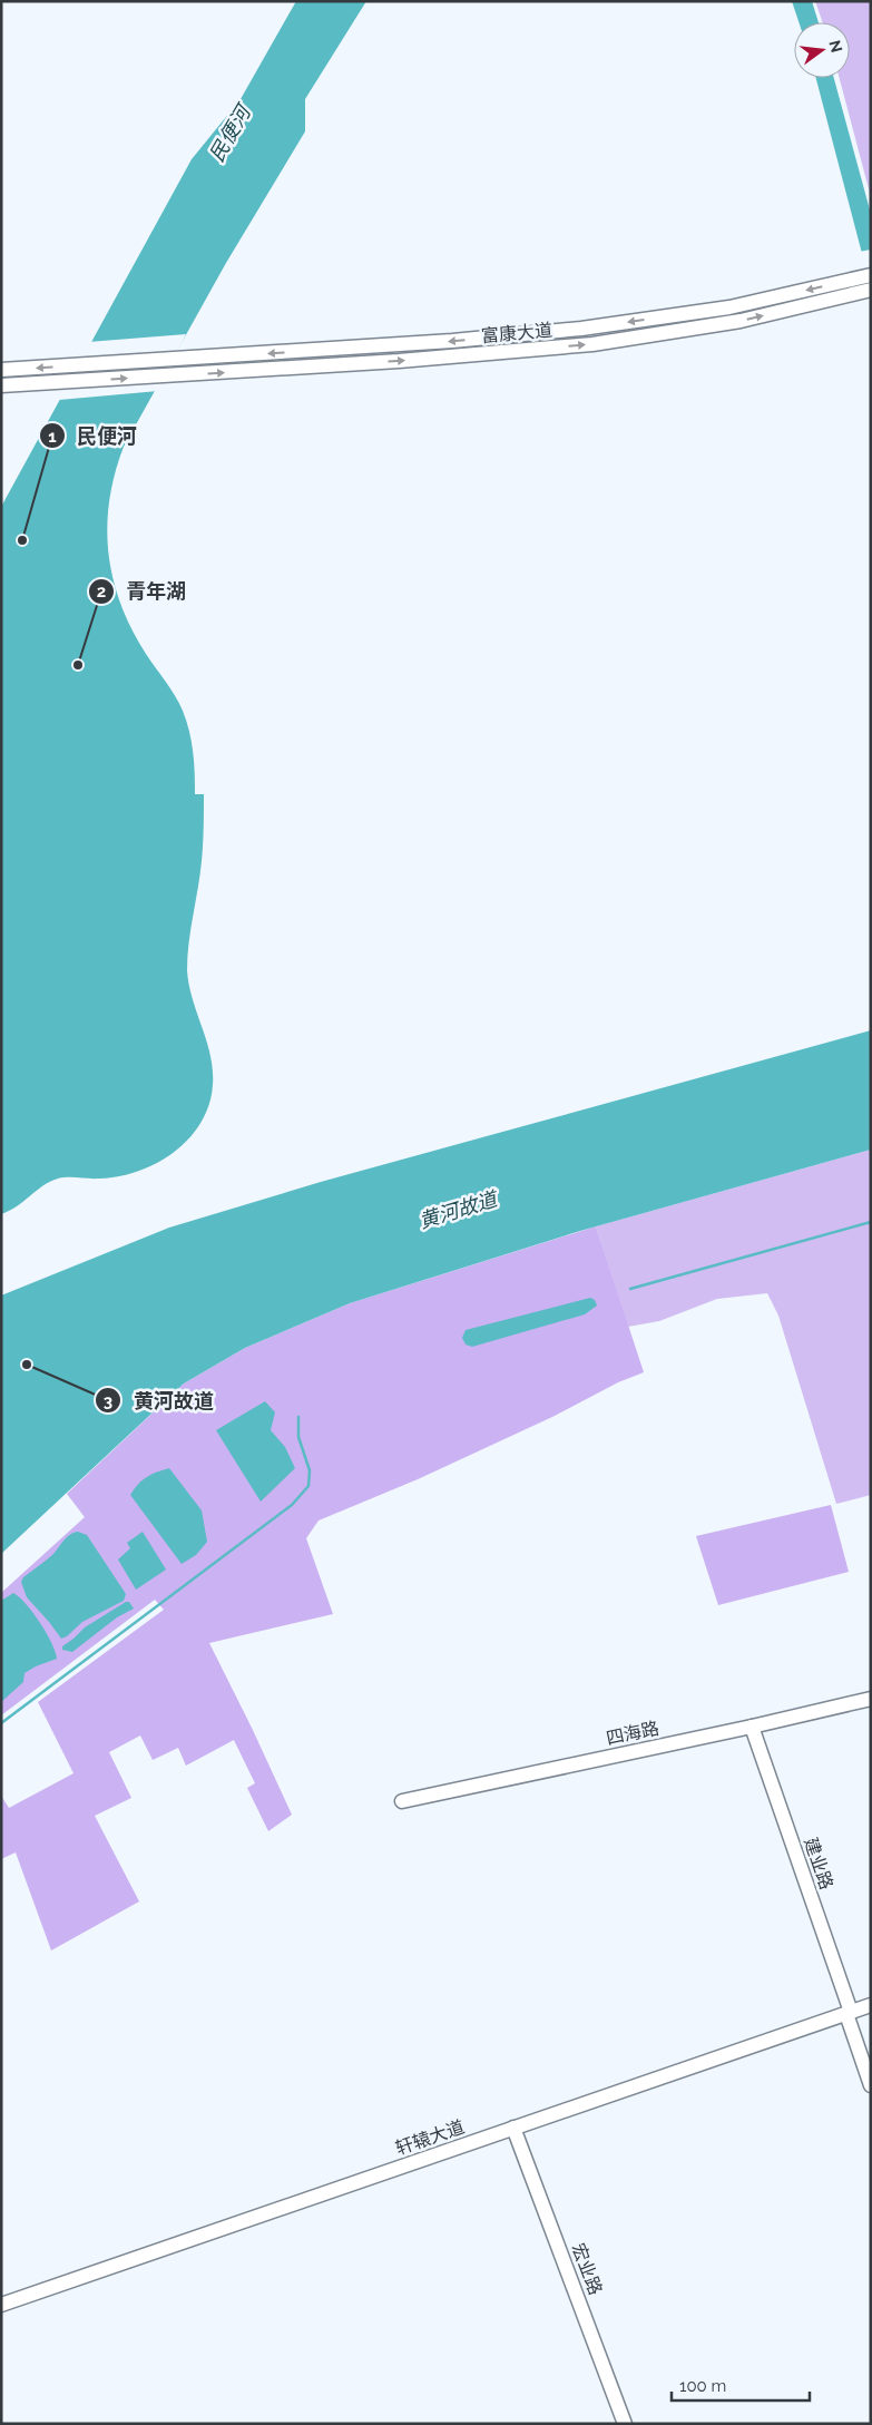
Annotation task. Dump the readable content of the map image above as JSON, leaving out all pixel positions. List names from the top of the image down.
{
  "streets": {
    "street": [
      "富康大道",
      "四海路",
      "建业路",
      "轩辕大道",
      "宏业路"
    ]
  },
  "crossings": [
    ["四海路", "建业路"],
    ["建业路", "轩辕大道"],
    ["轩辕大道", "宏业路"]
  ],
  "water": ["民便河", "黄河故道"],
  "places": ["民便河", "青年湖", "黄河故道"],
  "scale_bar": "100 m",
  "north": "right"
}
